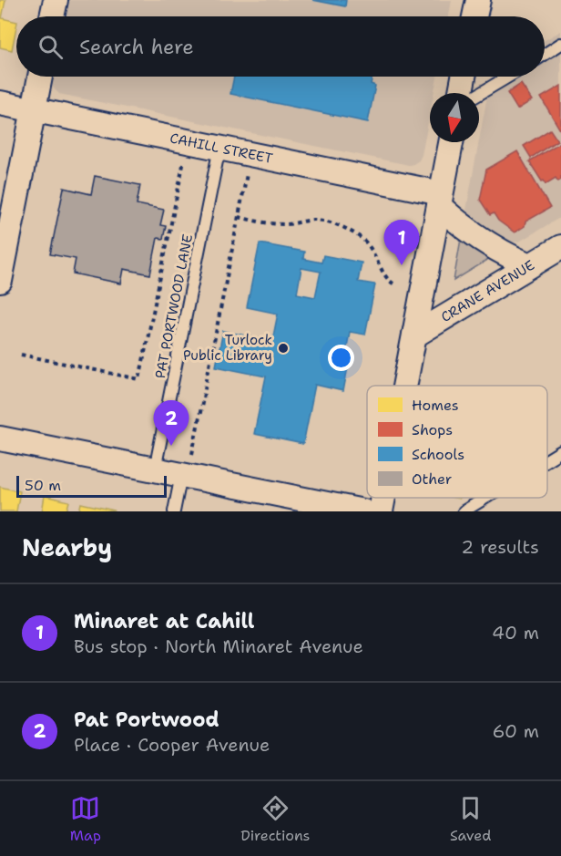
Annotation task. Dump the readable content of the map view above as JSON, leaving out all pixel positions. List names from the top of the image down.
{
  "streets": {
    "street": ["CAHILL STREET", "CRANE AVENUE"],
    "lane": ["PAT PORTWOOD LANE"]
  },
  "crossings": [
    ["CAHILL STREET", "PAT PORTWOOD LANE"]
  ],
  "places": ["Turlock Public Library"],
  "legend": [
    "Homes",
    "Shops",
    "Schools",
    "Other"
  ],
  "scale_bar": "50 m",
  "north": "bottom",
  "page": {
    "search": "Search here",
    "pins": ["1", "2"],
    "scale": "50 m",
    "heading": ["Nearby", "2 results"],
    "list": [
      {
        "mark": "1",
        "name": "Minaret at Cahill",
        "note": "Bus stop · North Minaret Avenue",
        "value": "40 m"
      },
      {
        "mark": "2",
        "name": "Pat Portwood",
        "note": "Place · Cooper Avenue",
        "value": "60 m"
      }
    ],
    "nav": ["Map", "Directions", "Saved"]
  }
}
